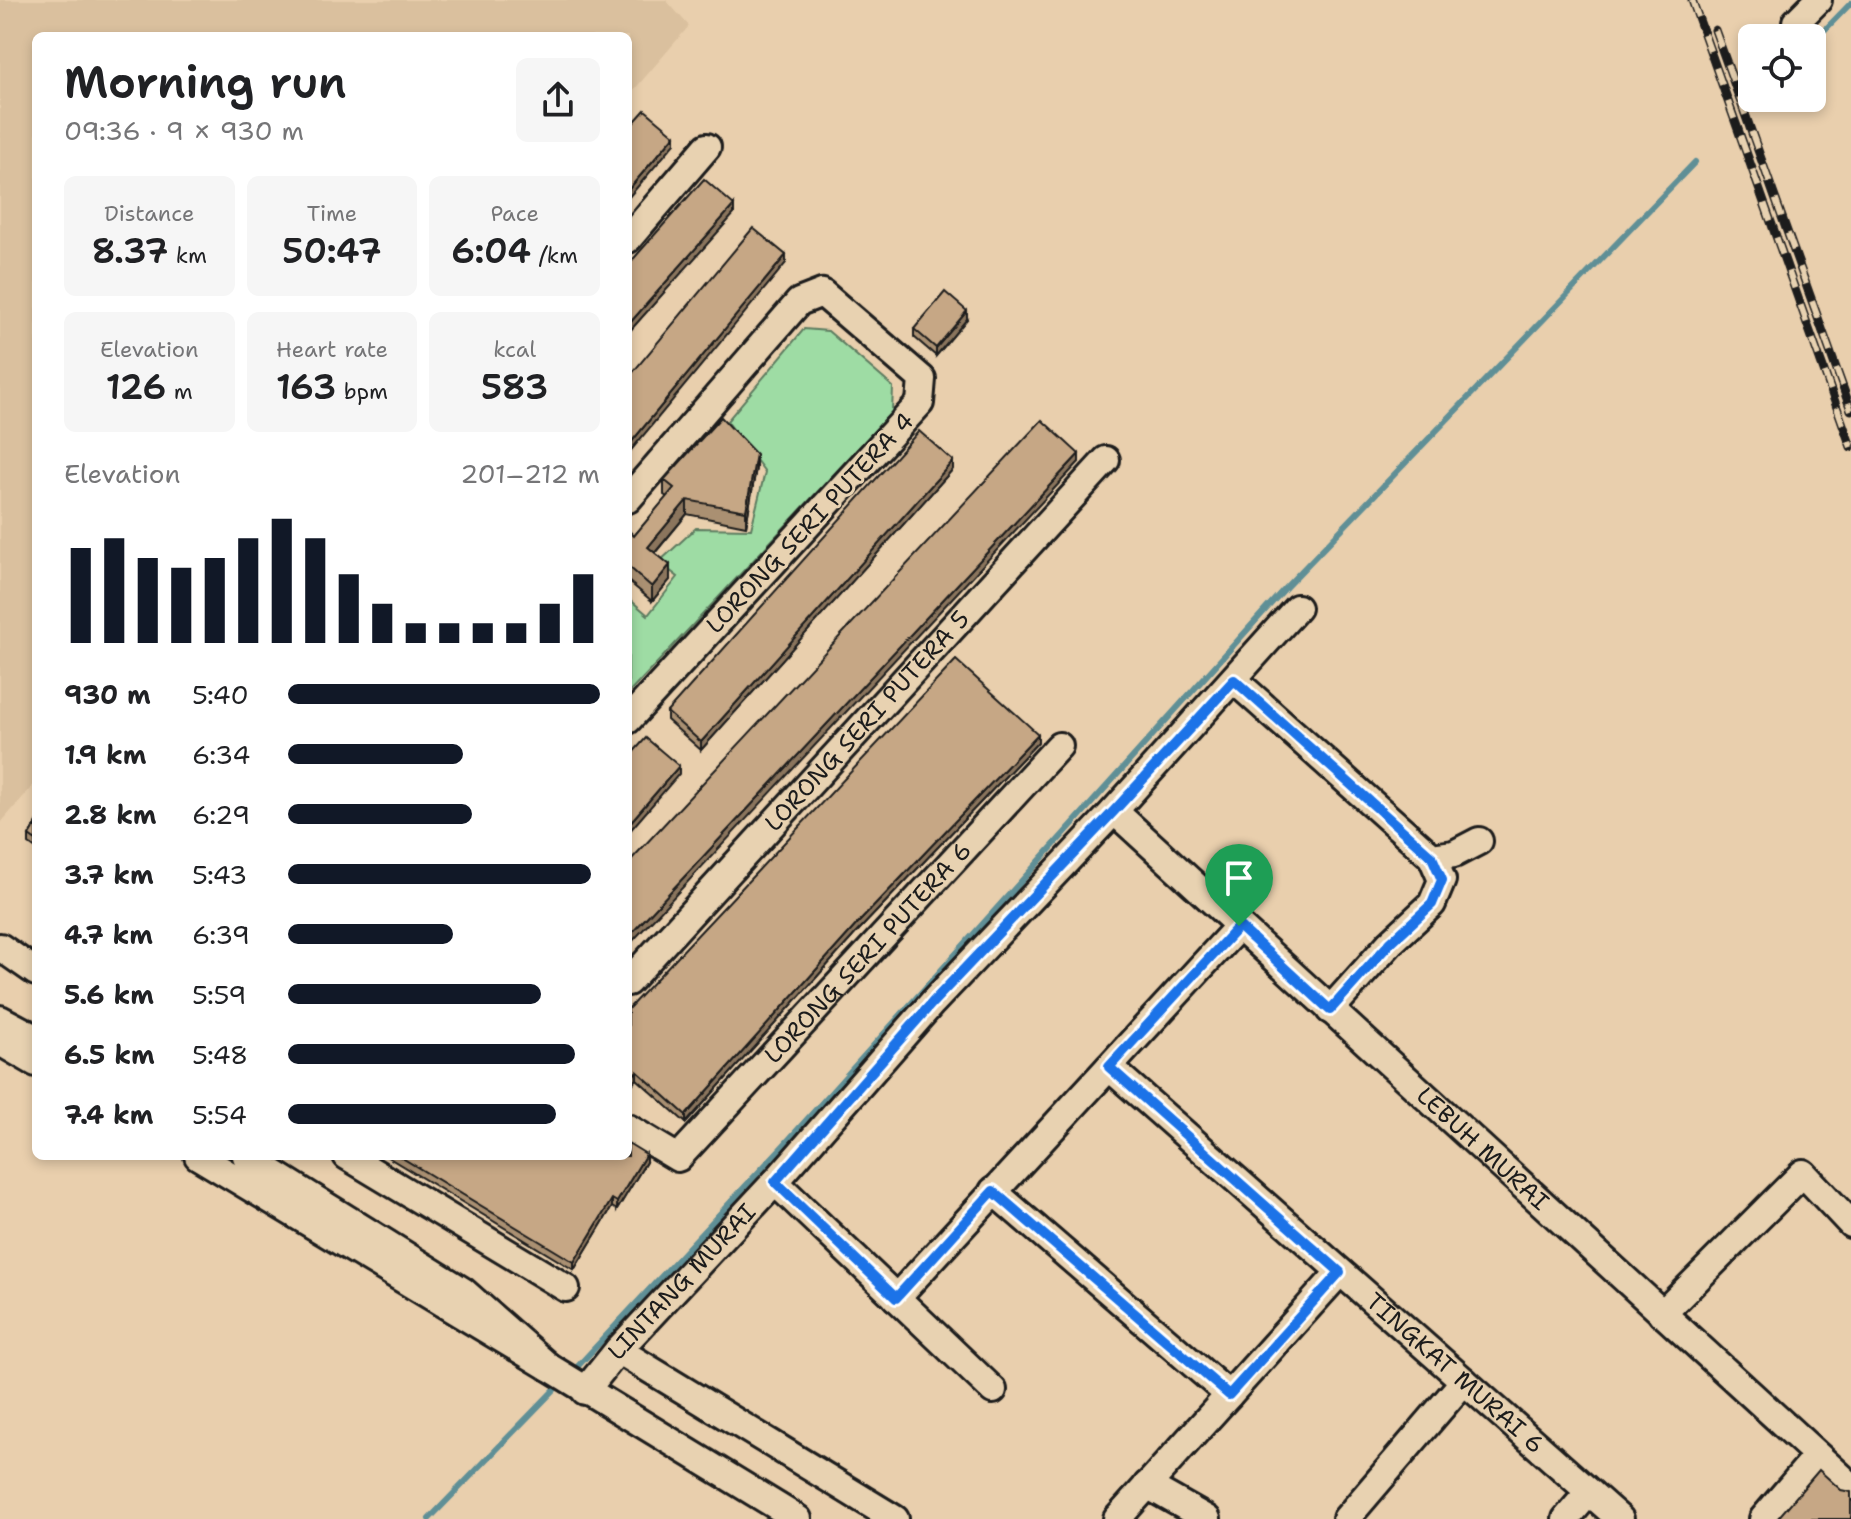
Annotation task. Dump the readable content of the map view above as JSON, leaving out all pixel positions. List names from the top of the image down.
{
  "streets": {
    "street": [
      "LORONG SERI PUTERA 4",
      "LORONG SERI PUTERA 5",
      "LORONG SERI PUTERA 6",
      "LEBUH MURAI",
      "LINTANG MURAI",
      "TINGKAT MURAI 6"
    ]
  },
  "crossings": [
    ["LEBUH MURAI", "LINTANG MURAI"]
  ],
  "page": {
    "heading": ["Morning run", "09:36 · 9 × 930 m"],
    "stats": [
      ["Distance", "8.37 km"],
      ["Time", "50:47"],
      ["Pace", "6:04 /km"],
      ["Elevation", "126 m"],
      ["Heart rate", "163 bpm"],
      ["kcal", "583"]
    ],
    "chart": ["Elevation", "201–212 m"],
    "list": [
      {
        "name": "930 m",
        "note": "5:40"
      },
      {
        "name": "1.9 km",
        "note": "6:34"
      },
      {
        "name": "2.8 km",
        "note": "6:29"
      },
      {
        "name": "3.7 km",
        "note": "5:43"
      },
      {
        "name": "4.7 km",
        "note": "6:39"
      },
      {
        "name": "5.6 km",
        "note": "5:59"
      },
      {
        "name": "6.5 km",
        "note": "5:48"
      },
      {
        "name": "7.4 km",
        "note": "5:54"
      }
    ]
  }
}
